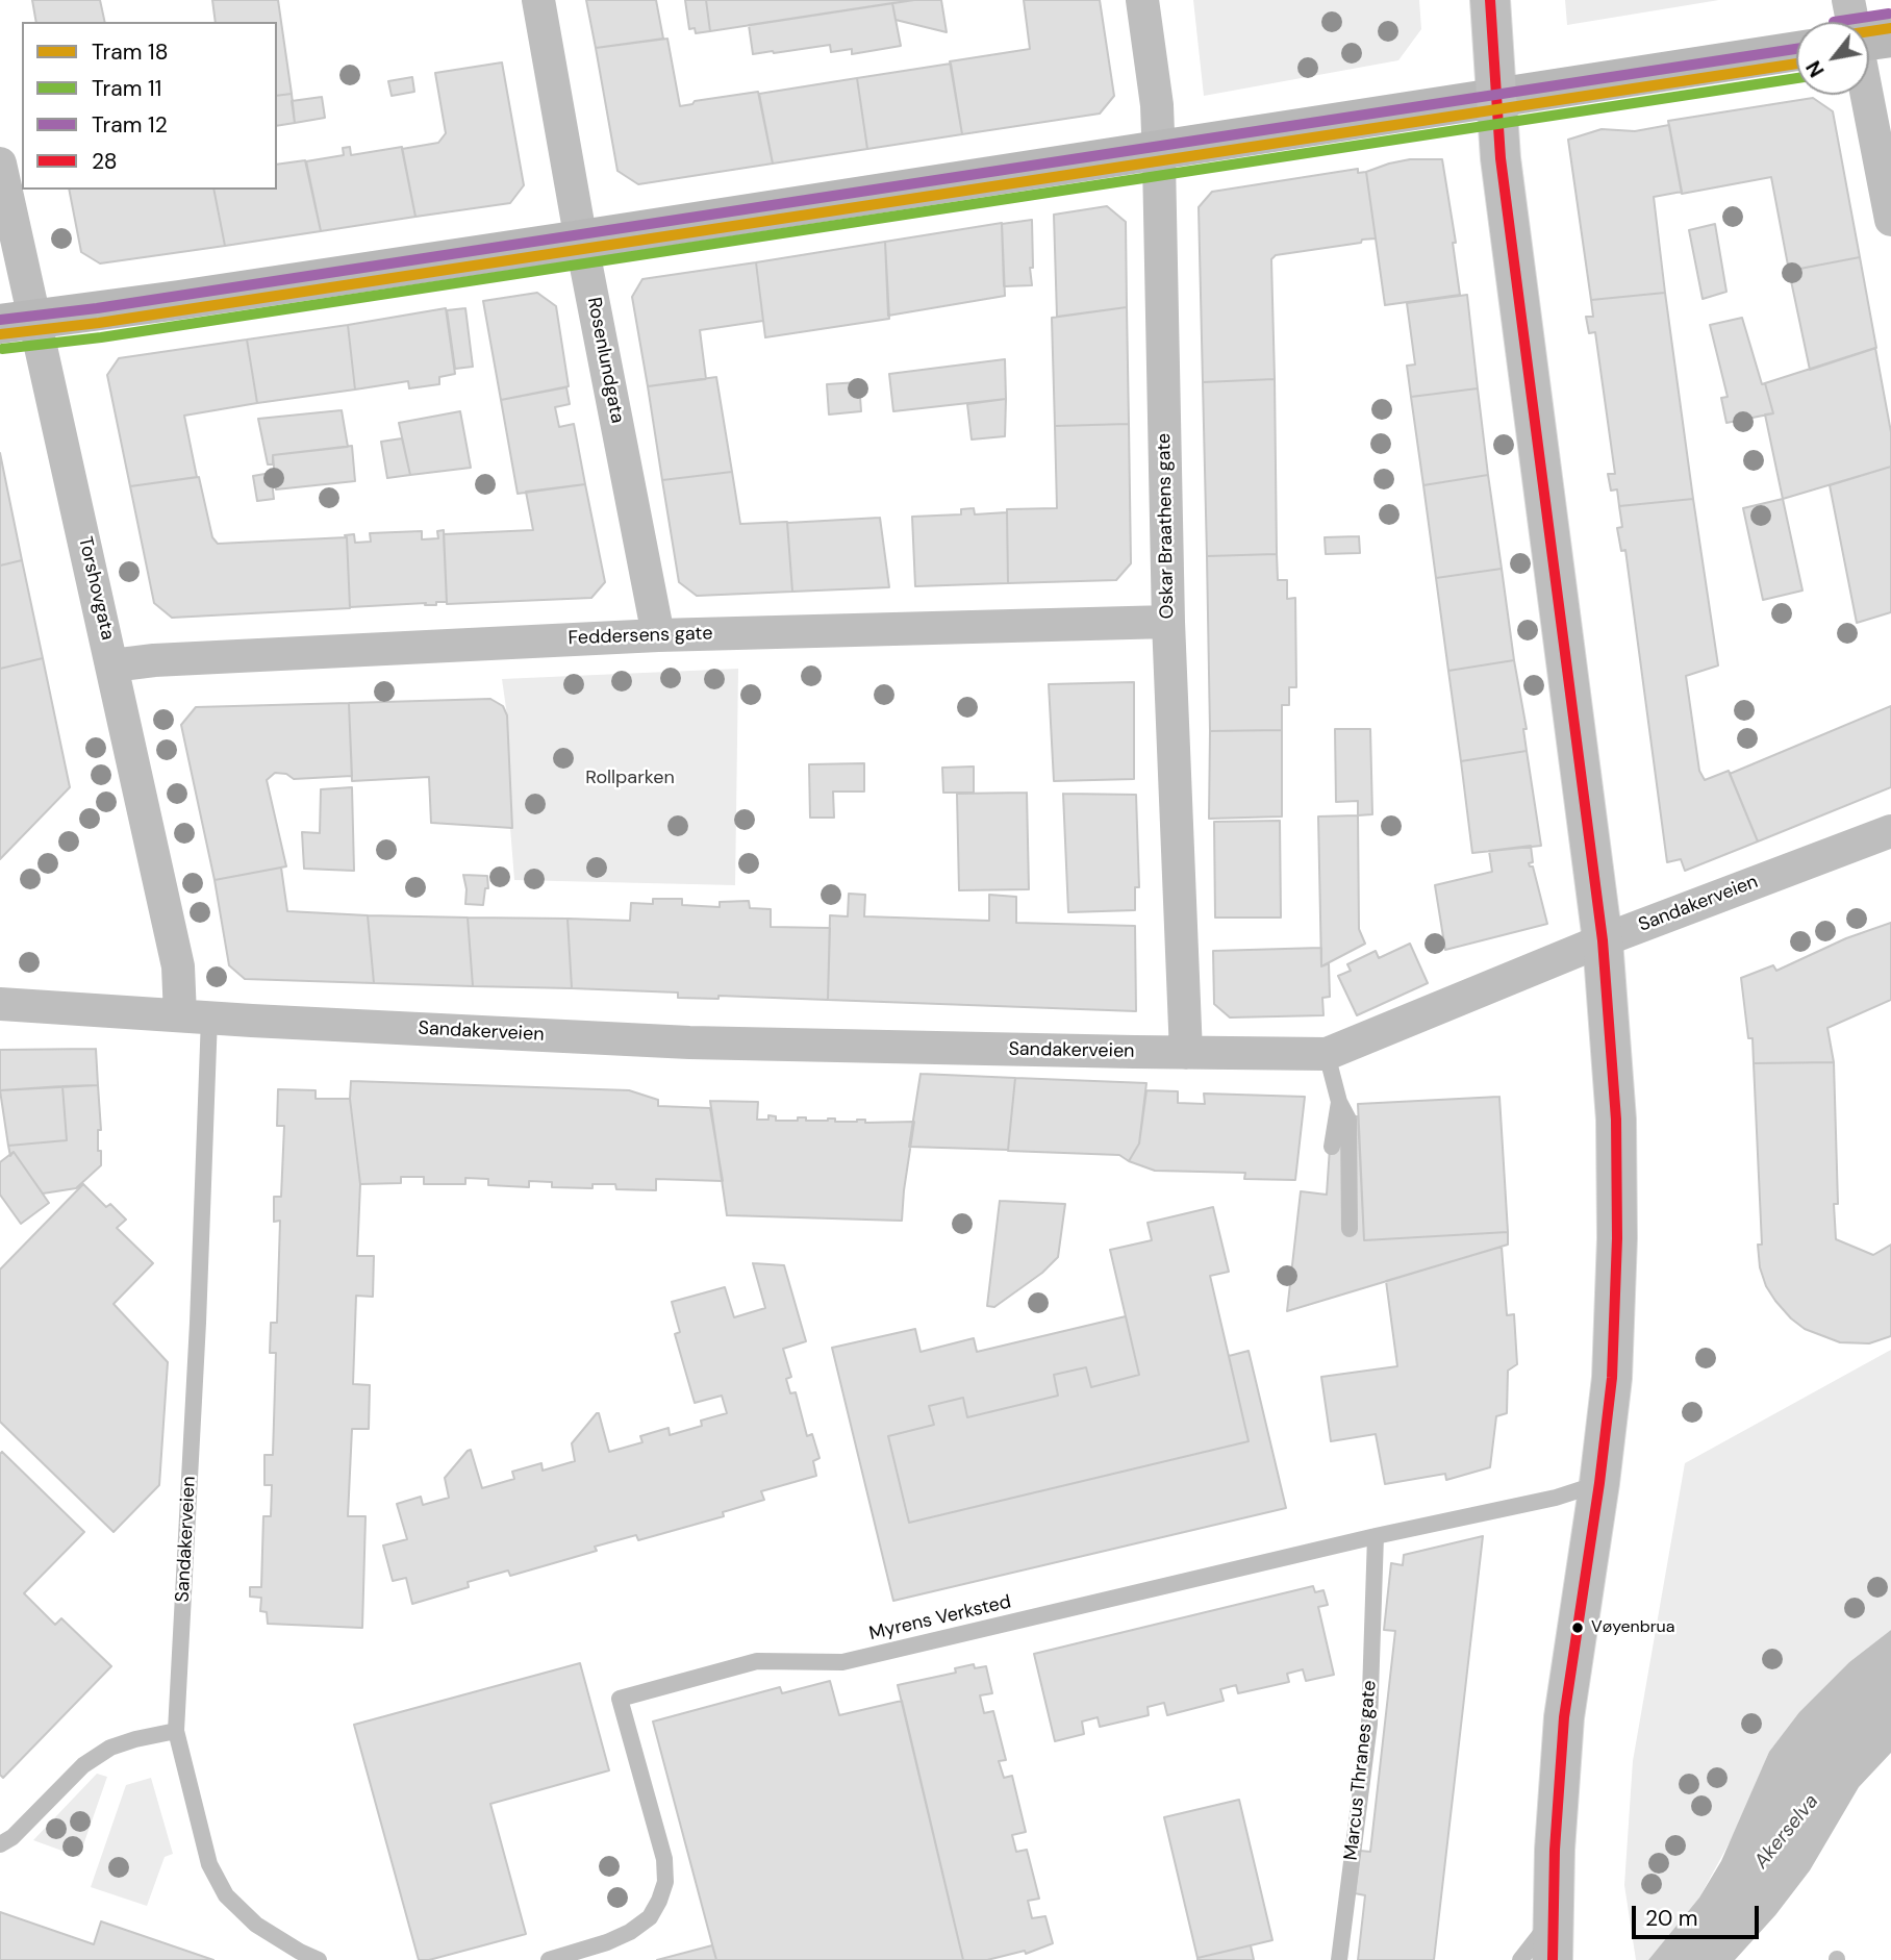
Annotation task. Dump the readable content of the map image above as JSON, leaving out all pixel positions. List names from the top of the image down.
{
  "streets": {
    "street": [
      "Rosenlundgata",
      "Oskar Braathens gate",
      "Torshovgata",
      "Feddersens gate",
      "Sandakerveien"
    ],
    "lane": ["Myrens Verksted", "Marcus Thranes gate"]
  },
  "crossings": [
    ["Rosenlundgata", "Feddersens gate"],
    ["Oskar Braathens gate", "Feddersens gate"],
    ["Oskar Braathens gate", "Sandakerveien"],
    ["Torshovgata", "Feddersens gate"],
    ["Torshovgata", "Sandakerveien"],
    ["Myrens Verksted", "Marcus Thranes gate"]
  ],
  "water": ["Akerselva"],
  "parks": ["Rollparken"],
  "places": ["Vøyenbrua"],
  "lines": [
    "transit line 28",
    "tram line 12",
    "tram line 18",
    "tram line 11"
  ],
  "legend": [
    "Tram 18",
    "Tram 11",
    "Tram 12",
    "28"
  ],
  "scale_bar": "20 m",
  "north": "bottom left"
}
